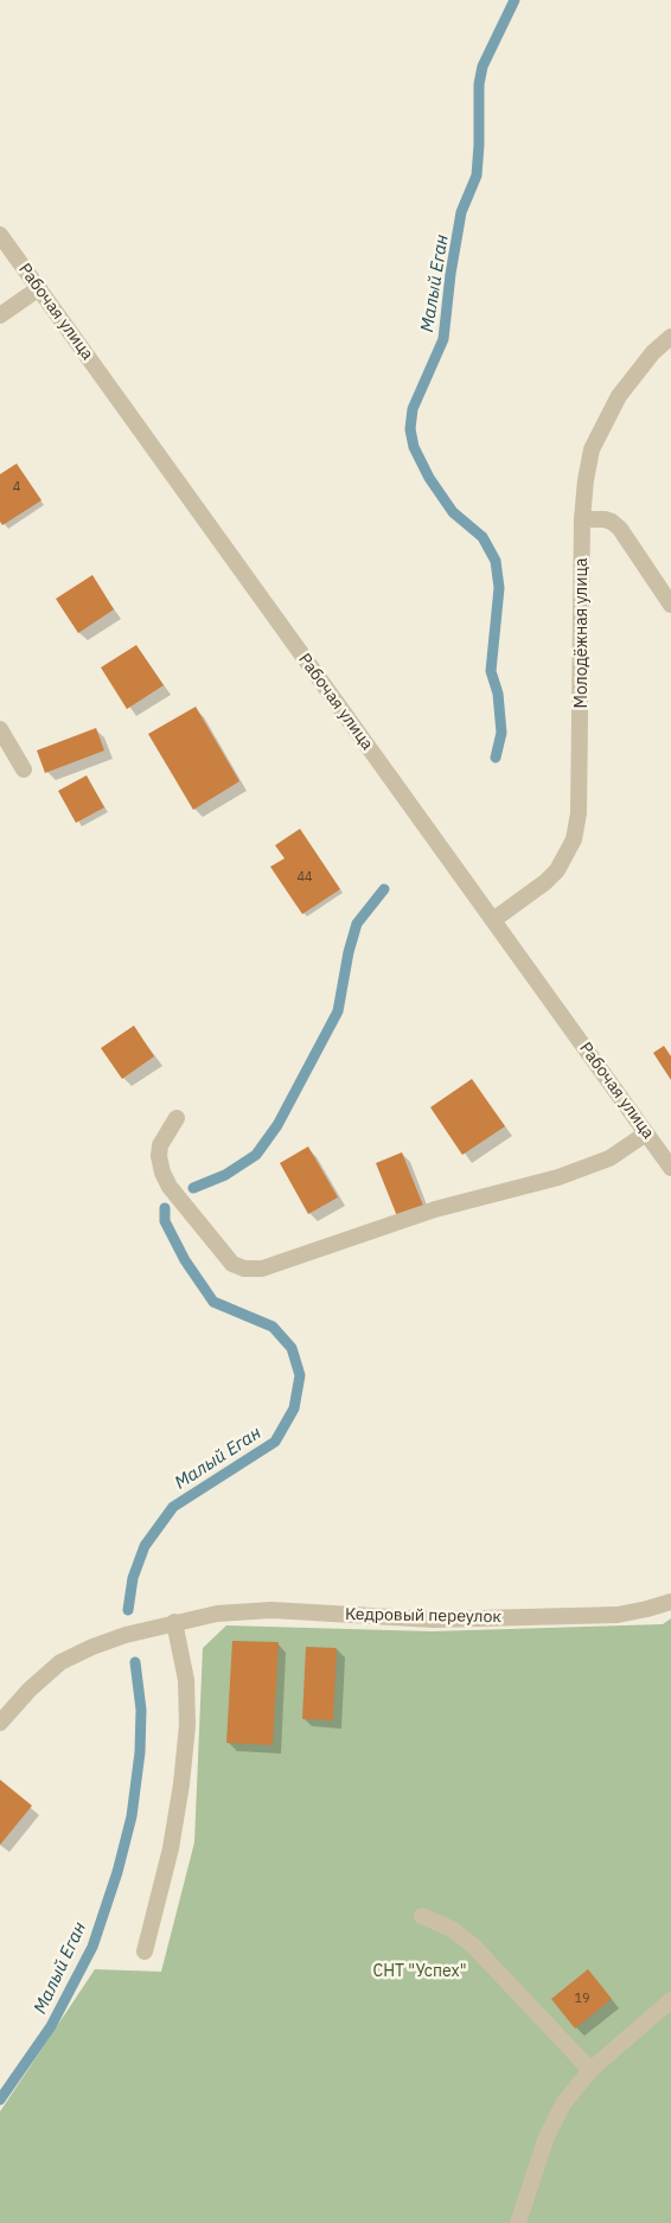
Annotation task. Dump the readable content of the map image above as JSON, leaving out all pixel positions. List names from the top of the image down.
{
  "streets": {
    "street": ["Рабочая улица", "Молодёжная улица", "Кедровый переулок"]
  },
  "crossings": [
    ["Рабочая улица", "Молодёжная улица"]
  ],
  "water": ["Малый Еган"],
  "parks": ["СНТ \"Успех\""],
  "house_numbers": ["4", "44", "19"]
}
